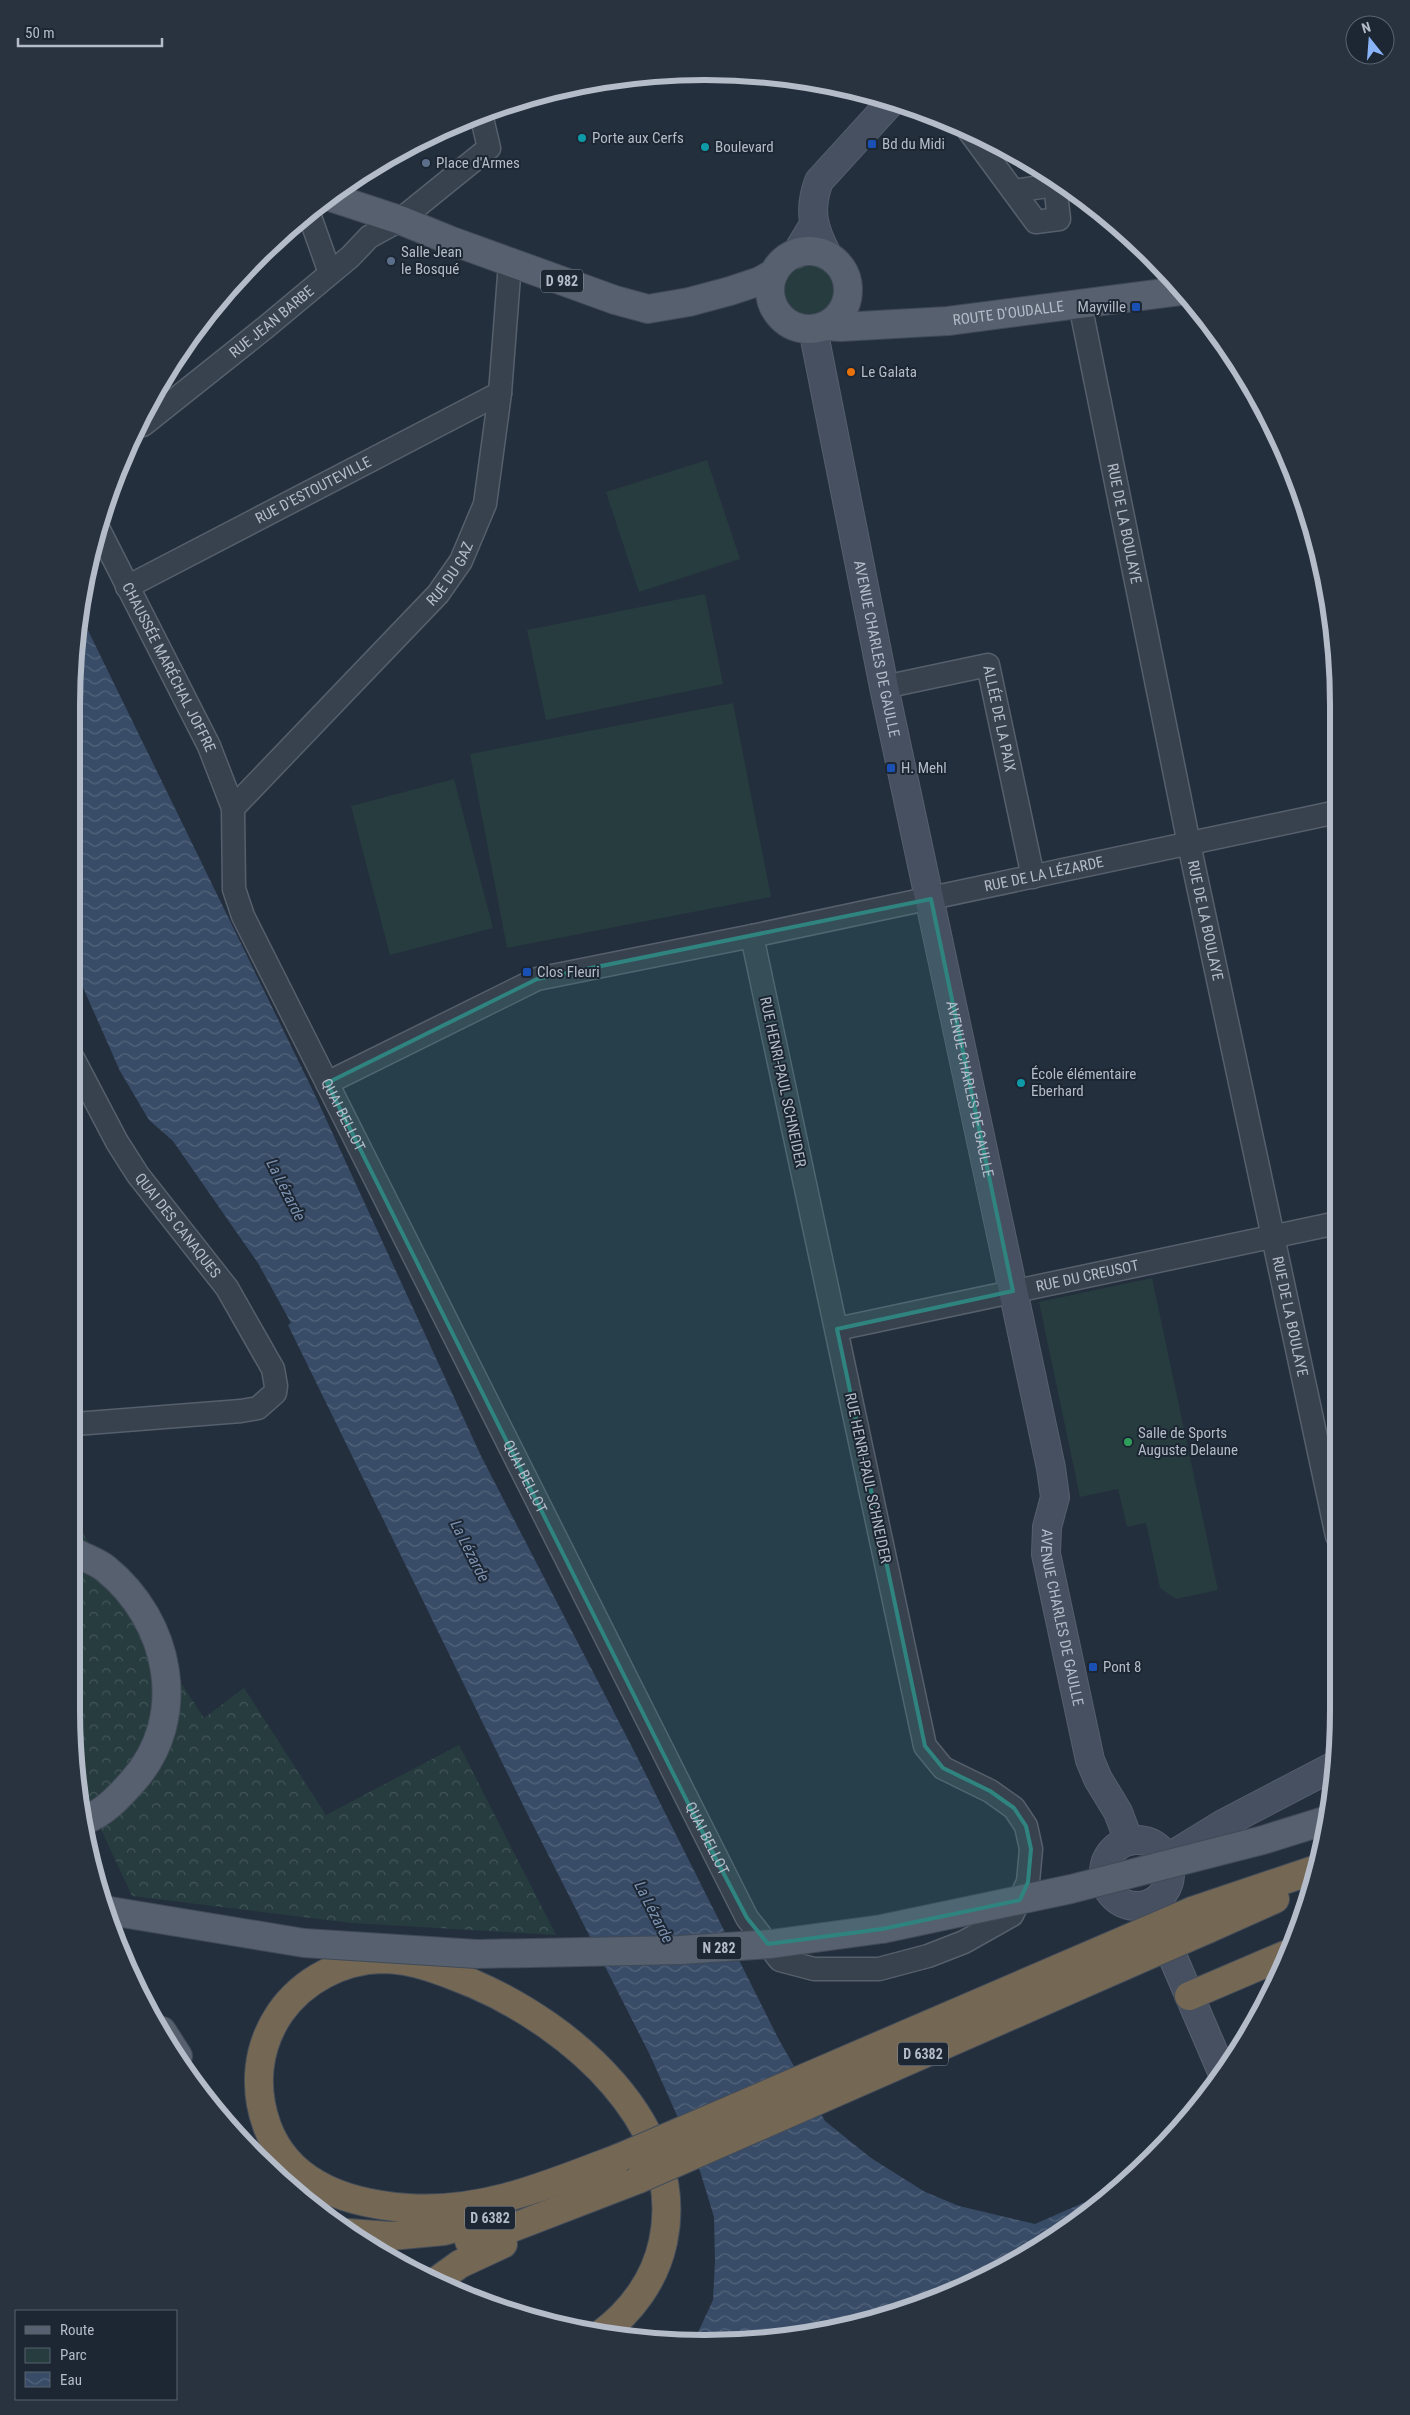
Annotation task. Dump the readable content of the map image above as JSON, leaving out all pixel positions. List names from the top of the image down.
{
  "streets": {
    "highway": ["D 6382"],
    "main road": ["D 982", "ROUTE D'OUDALLE", "N 282"],
    "street": [
      "RUE JEAN BARBE",
      "RUE D'ESTOUTEVILLE",
      "RUE DE LA BOULAYE",
      "RUE DU GAZ",
      "AVENUE CHARLES DE GAULLE",
      "CHAUSSÉE MARÉCHAL JOFFRE",
      "ALLÉE DE LA PAIX",
      "RUE DE LA LÉZARDE",
      "RUE HENRI-PAUL SCHNEIDER",
      "QUAI BELLOT",
      "QUAI DES CANAQUES",
      "RUE DU CREUSOT"
    ]
  },
  "crossings": [
    ["D 982", "ROUTE D'OUDALLE"],
    ["D 982", "RUE JEAN BARBE"],
    ["D 982", "RUE DU GAZ"],
    ["D 982", "AVENUE CHARLES DE GAULLE"],
    ["ROUTE D'OUDALLE", "RUE DE LA BOULAYE"],
    ["ROUTE D'OUDALLE", "AVENUE CHARLES DE GAULLE"],
    ["RUE D'ESTOUTEVILLE", "RUE DU GAZ"],
    ["RUE D'ESTOUTEVILLE", "CHAUSSÉE MARÉCHAL JOFFRE"],
    ["RUE DE LA BOULAYE", "RUE DE LA LÉZARDE"],
    ["RUE DE LA BOULAYE", "RUE DU CREUSOT"],
    ["RUE DU GAZ", "CHAUSSÉE MARÉCHAL JOFFRE"],
    ["RUE DU GAZ", "QUAI BELLOT"],
    ["AVENUE CHARLES DE GAULLE", "ALLÉE DE LA PAIX"],
    ["AVENUE CHARLES DE GAULLE", "RUE DE LA LÉZARDE"],
    ["AVENUE CHARLES DE GAULLE", "RUE DU CREUSOT"],
    ["CHAUSSÉE MARÉCHAL JOFFRE", "QUAI BELLOT"],
    ["ALLÉE DE LA PAIX", "RUE DE LA LÉZARDE"],
    ["RUE DE LA LÉZARDE", "RUE HENRI-PAUL SCHNEIDER"],
    ["RUE DE LA LÉZARDE", "QUAI BELLOT"],
    ["RUE HENRI-PAUL SCHNEIDER", "QUAI BELLOT"],
    ["RUE HENRI-PAUL SCHNEIDER", "RUE DU CREUSOT"]
  ],
  "water": ["La Lézarde"],
  "places": {
    "other": [
      "Porte aux Cerfs",
      "Boulevard",
      "Place d'Armes",
      "Salle Jean le Bosqué",
      "Le Galata",
      "École élémentaire Eberhard",
      "Salle de Sports Auguste Delaune"
    ],
    "transit": [
      "Bd du Midi",
      "Mayville",
      "H. Mehl",
      "Clos Fleuri",
      "Pont 8"
    ]
  },
  "legend": ["Route", "Parc", "Eau"],
  "scale_bar": "50 m",
  "north": "top"
}
